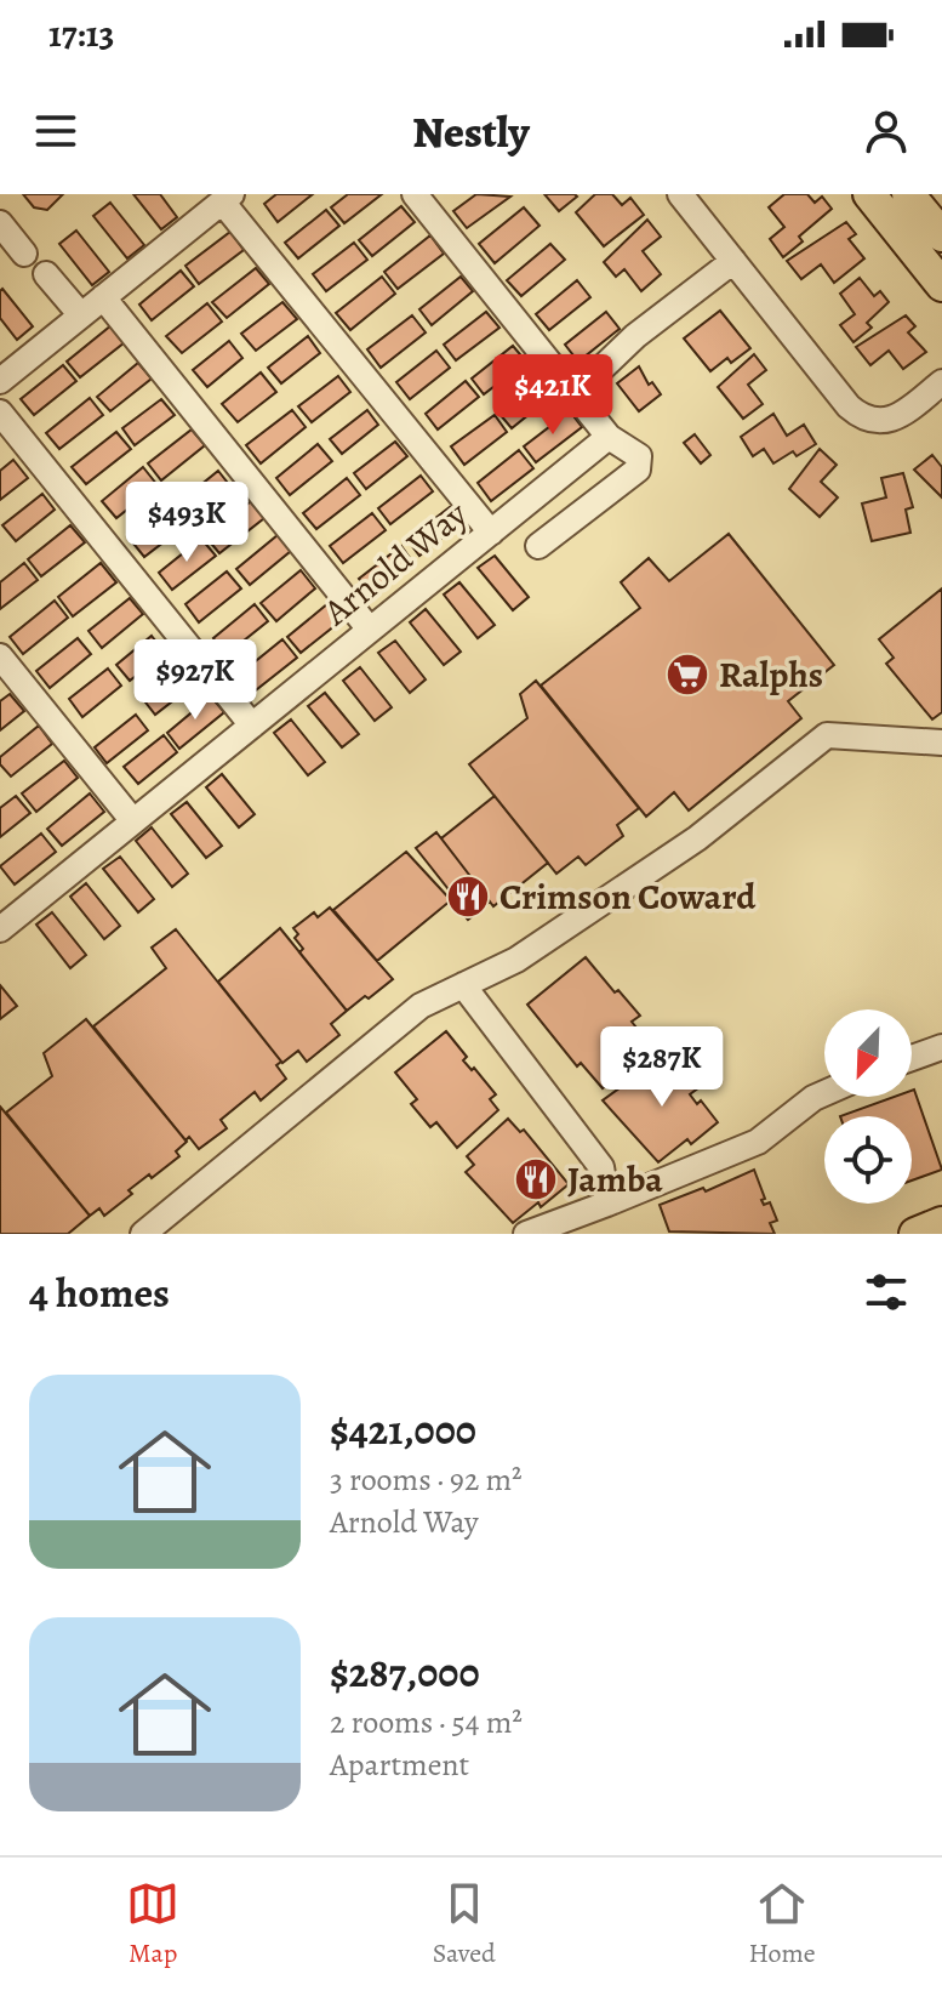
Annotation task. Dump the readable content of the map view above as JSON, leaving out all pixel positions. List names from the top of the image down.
{
  "streets": {
    "street": ["Arnold Way"]
  },
  "places": {
    "supermarket": ["Ralphs"],
    "restaurant": ["Crimson Coward", "Jamba"]
  },
  "north": "bottom left",
  "page": {
    "status": "17:13",
    "header": "Nestly",
    "price": [
      "$421K",
      "$493K",
      "$927K",
      "$287K"
    ],
    "heading": "4 homes",
    "list": [
      {
        "name": "$421,000",
        "note": "3 rooms · 92 m² · Arnold Way"
      },
      {
        "name": "$287,000",
        "note": "2 rooms · 54 m² · Apartment"
      }
    ],
    "tabs": ["Map", "Saved", "Home"]
  }
}
